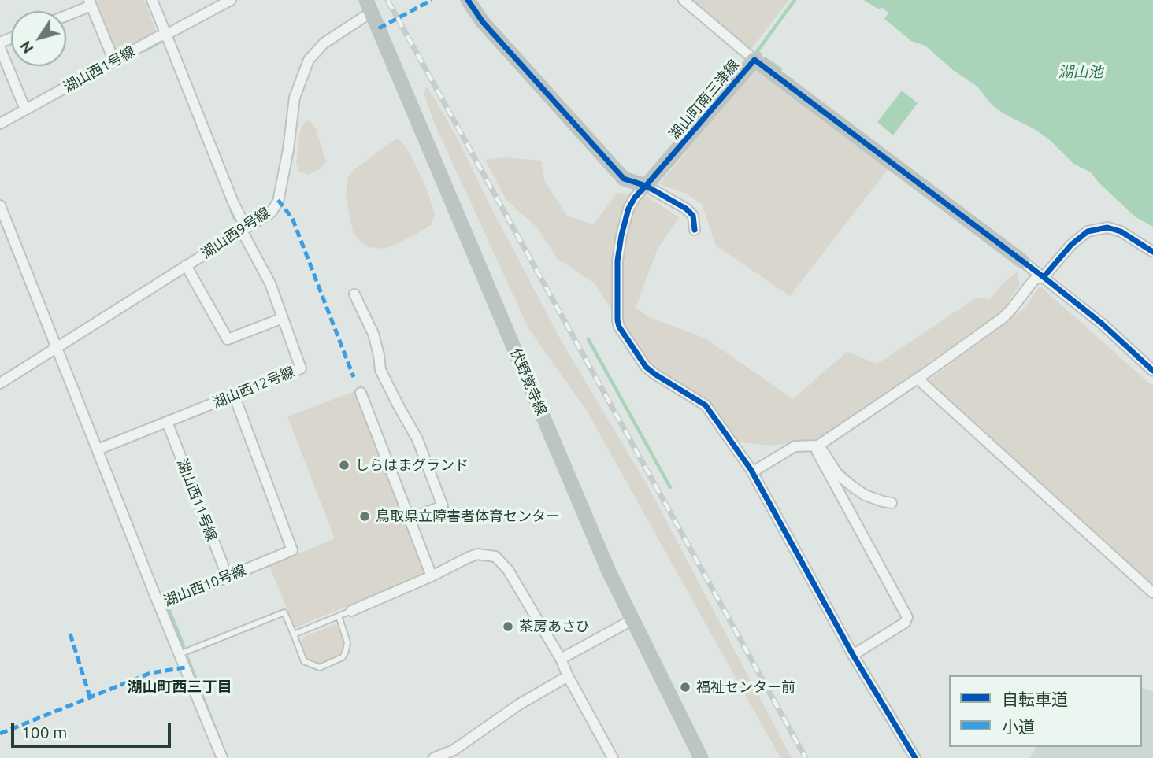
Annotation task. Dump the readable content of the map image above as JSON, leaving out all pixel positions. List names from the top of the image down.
{
  "streets": {
    "main road": ["湖山町南三津線", "伏野覚寺線"],
    "street": [
      "湖山西1号線",
      "湖山西9号線",
      "湖山西12号線",
      "湖山西11号線",
      "湖山西10号線"
    ]
  },
  "crossings": [
    ["湖山西1号線", "湖山西12号線"],
    ["湖山西9号線", "伏野覚寺線"],
    ["湖山西9号線", "湖山西12号線"],
    ["湖山西9号線", "湖山西10号線"],
    ["湖山西12号線", "湖山西11号線"],
    ["湖山西12号線", "湖山西10号線"],
    ["湖山西11号線", "湖山西10号線"]
  ],
  "districts": ["湖山町西三丁目"],
  "water": ["湖山池"],
  "places": [
    "しらはまグランド",
    "鳥取県立障害者体育センター",
    "茶房あさひ",
    "福祉センター前"
  ],
  "legend": ["自転車道", "小道"],
  "scale_bar": "100 m",
  "north": "bottom left"
}
